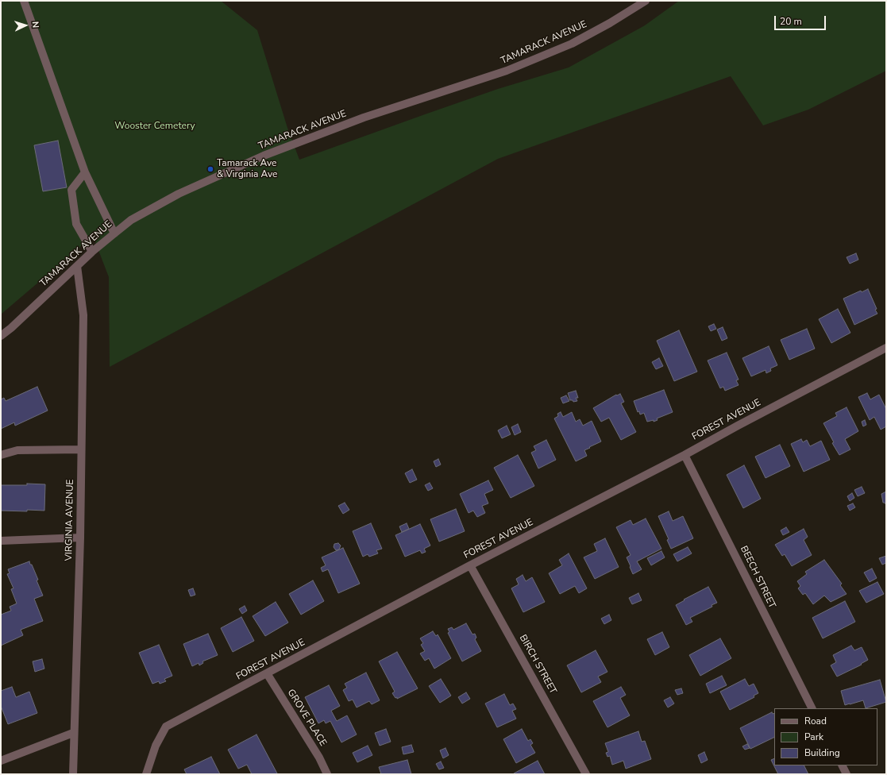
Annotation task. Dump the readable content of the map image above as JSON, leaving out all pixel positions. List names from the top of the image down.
{
  "streets": {
    "street": [
      "TAMARACK AVENUE",
      "FOREST AVENUE",
      "VIRGINIA AVENUE",
      "BEECH STREET",
      "BIRCH STREET",
      "GROVE PLACE"
    ]
  },
  "crossings": [
    ["TAMARACK AVENUE", "VIRGINIA AVENUE"],
    ["FOREST AVENUE", "BEECH STREET"],
    ["FOREST AVENUE", "BIRCH STREET"],
    ["FOREST AVENUE", "GROVE PLACE"]
  ],
  "parks": ["Wooster Cemetery"],
  "places": ["Tamarack Ave & Virginia Ave"],
  "legend": ["Road", "Park", "Building"],
  "scale_bar": "20 m",
  "north": "right"
}
